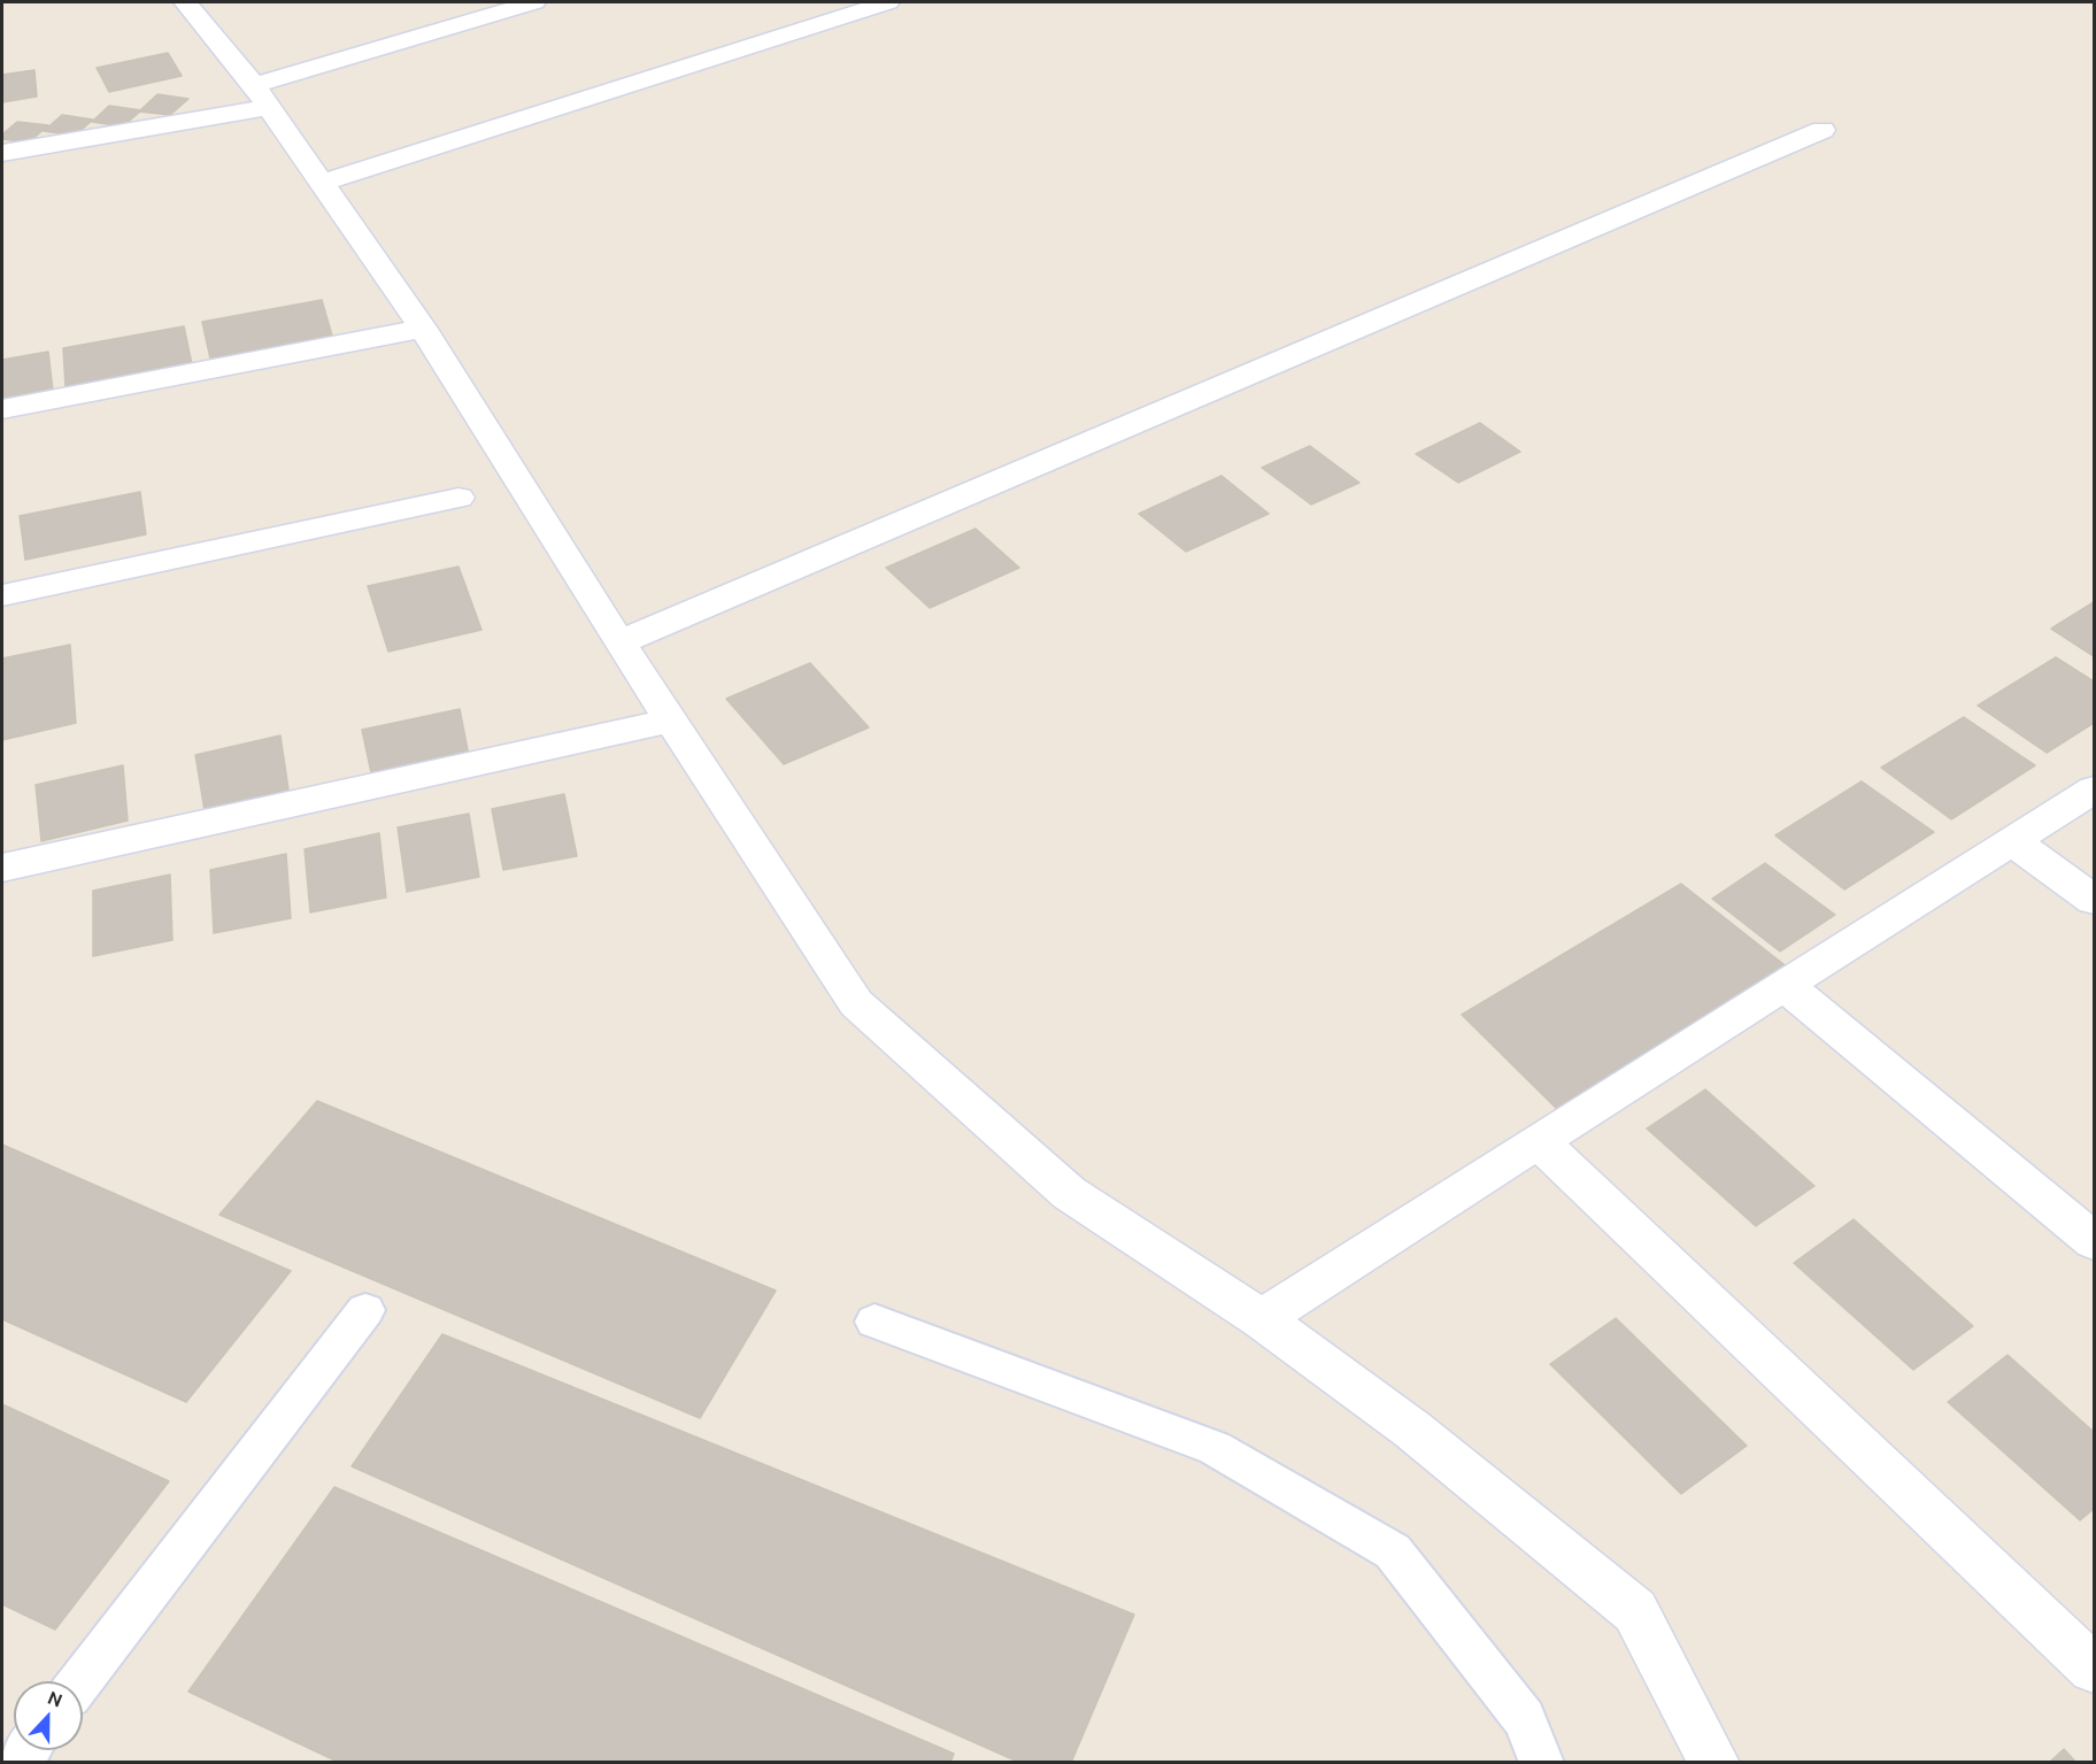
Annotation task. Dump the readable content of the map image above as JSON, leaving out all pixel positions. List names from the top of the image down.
{
  "north": "top"
}
